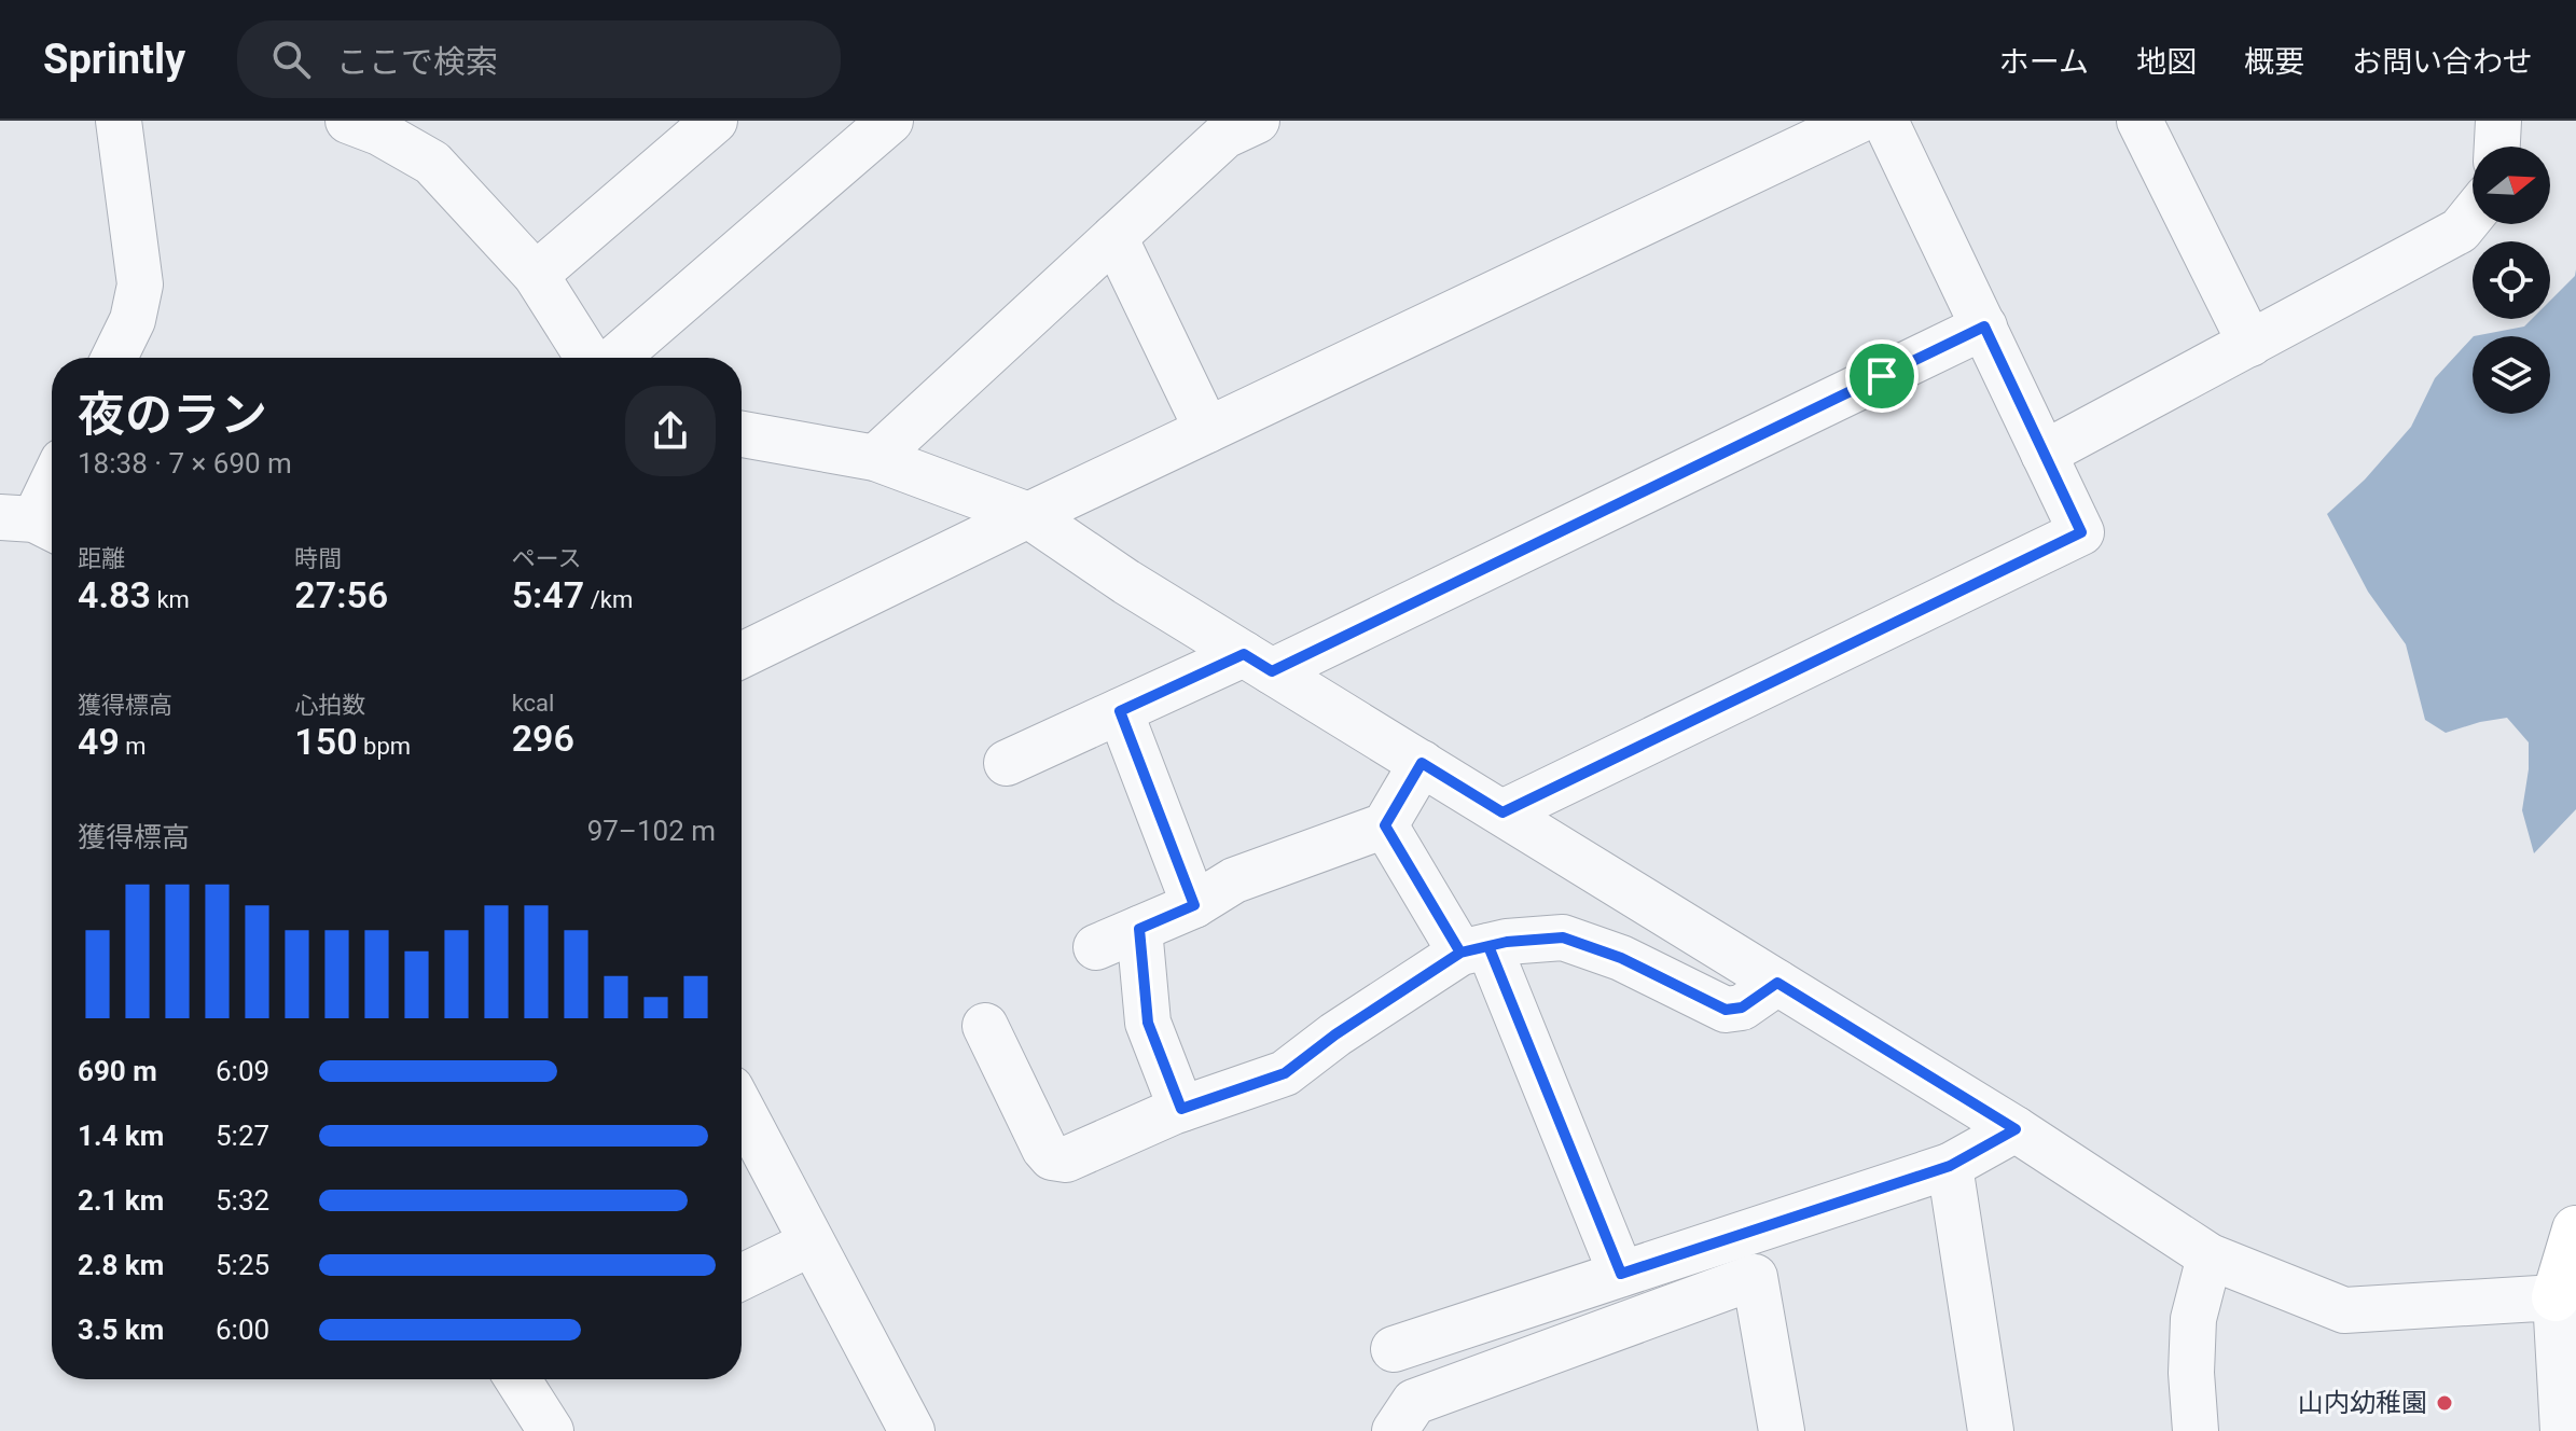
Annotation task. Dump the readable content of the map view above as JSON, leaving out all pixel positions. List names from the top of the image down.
{
  "places": ["山内幼稚園"],
  "north": "right",
  "page": {
    "header": "Sprintly",
    "search": "ここで検索",
    "nav": [
      "ホーム",
      "地図",
      "概要",
      "お問い合わせ"
    ],
    "heading": ["夜のラン", "18:38 · 7 × 690 m"],
    "stats": [
      ["距離", "4.83 km"],
      ["時間", "27:56"],
      ["ペース", "5:47 /km"],
      ["獲得標高", "49 m"],
      ["心拍数", "150 bpm"],
      ["kcal", "296"]
    ],
    "chart": ["獲得標高", "97–102 m"],
    "list": [
      {
        "name": "690 m",
        "note": "6:09"
      },
      {
        "name": "1.4 km",
        "note": "5:27"
      },
      {
        "name": "2.1 km",
        "note": "5:32"
      },
      {
        "name": "2.8 km",
        "note": "5:25"
      },
      {
        "name": "3.5 km",
        "note": "6:00"
      }
    ]
  }
}
